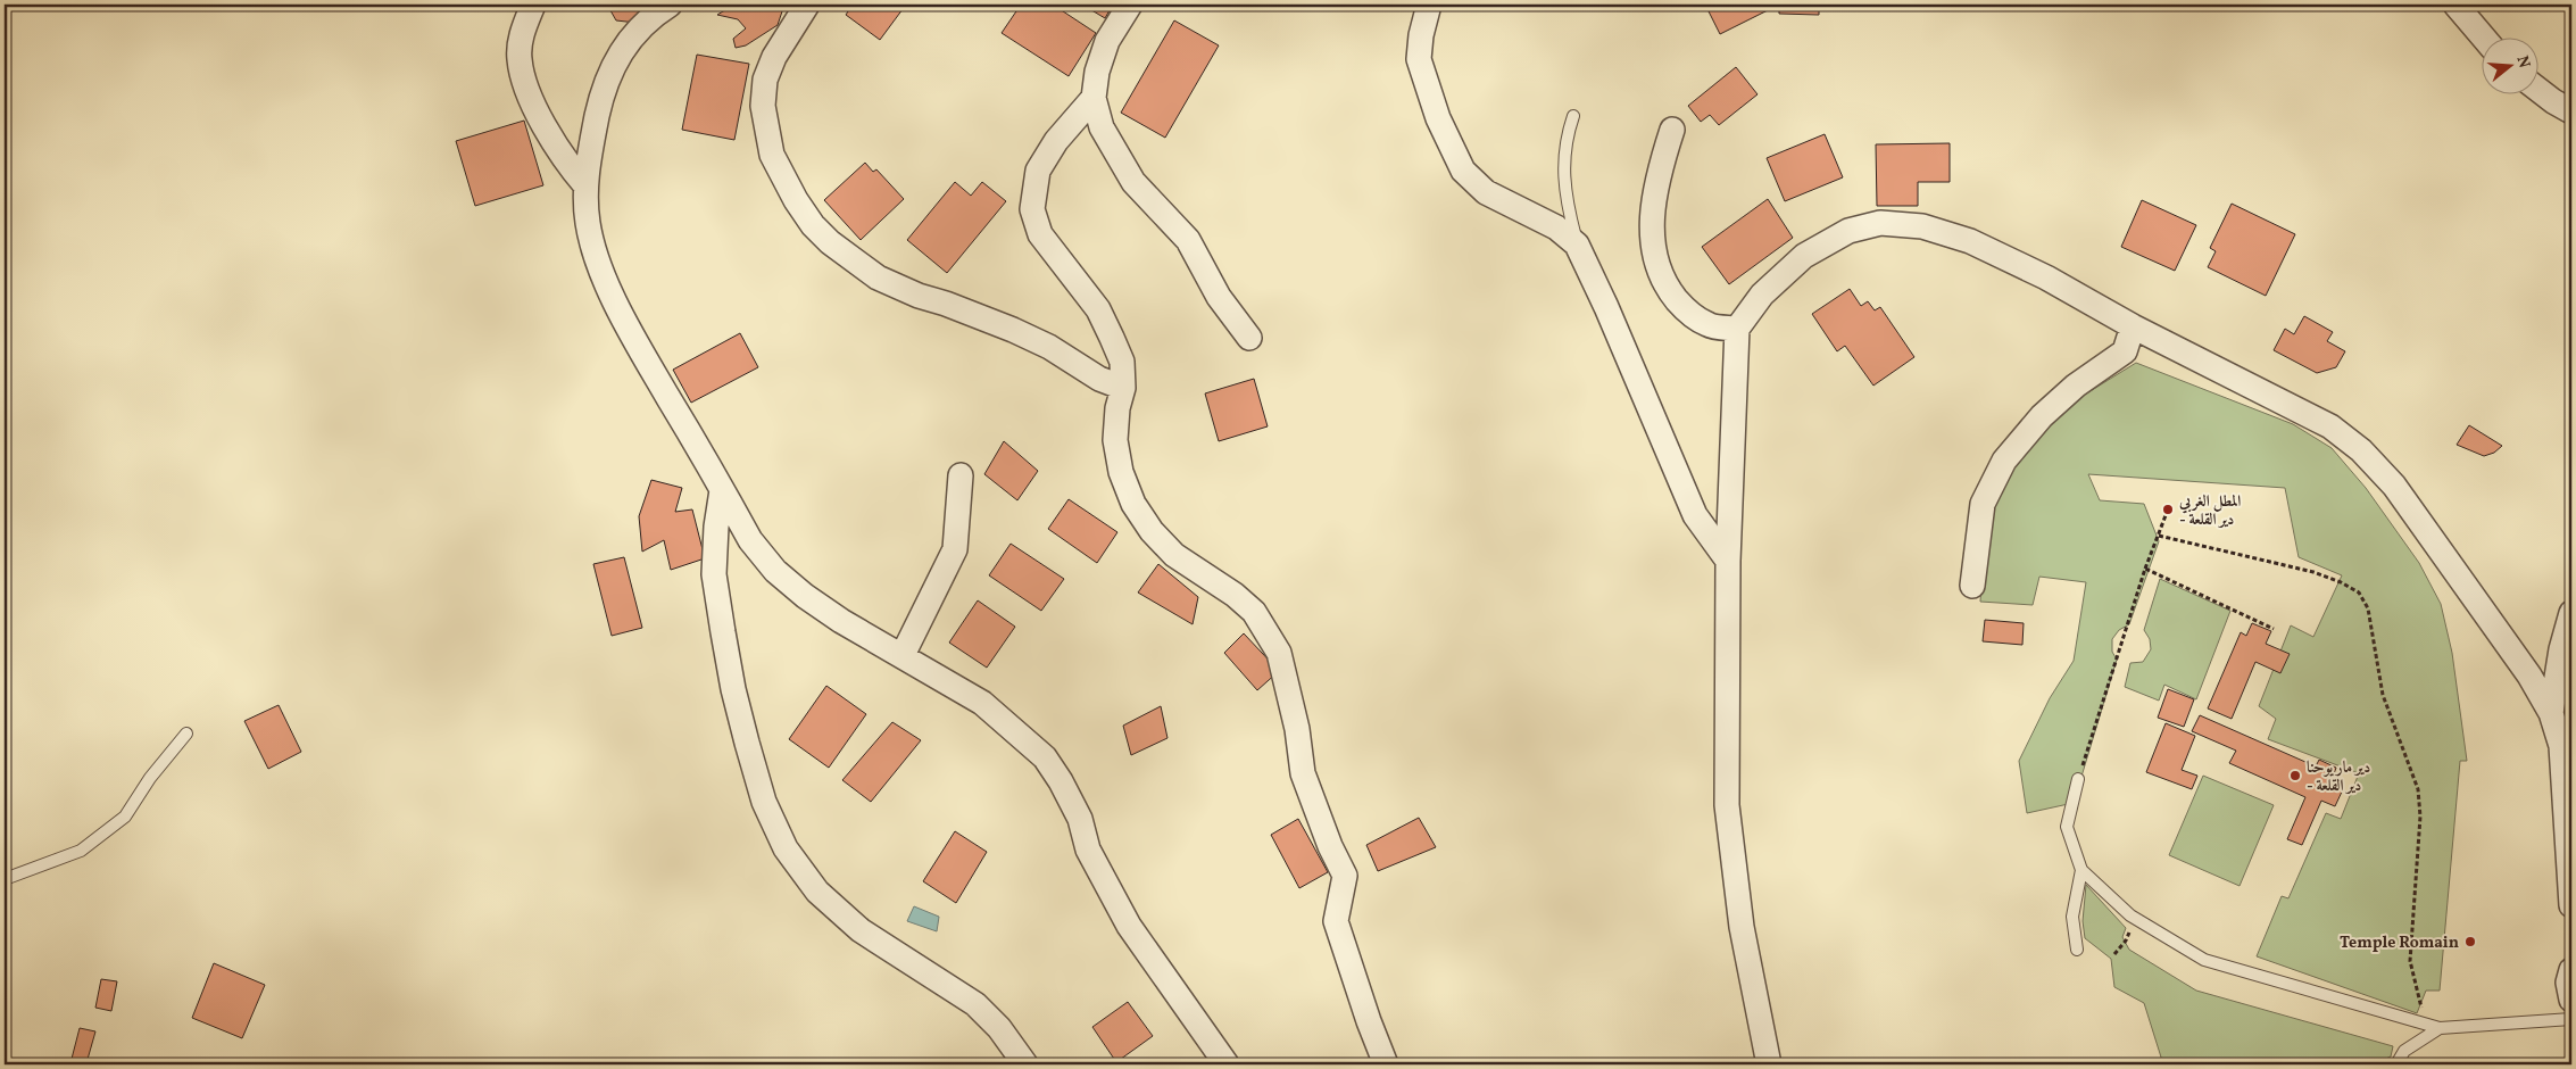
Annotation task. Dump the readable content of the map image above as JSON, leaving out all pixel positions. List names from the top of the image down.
{
  "places": ["المطل الغربي - دير القلعة", "دير مار يوحنا - دير القلعة", "Temple Romain"],
  "north": "right"
}
